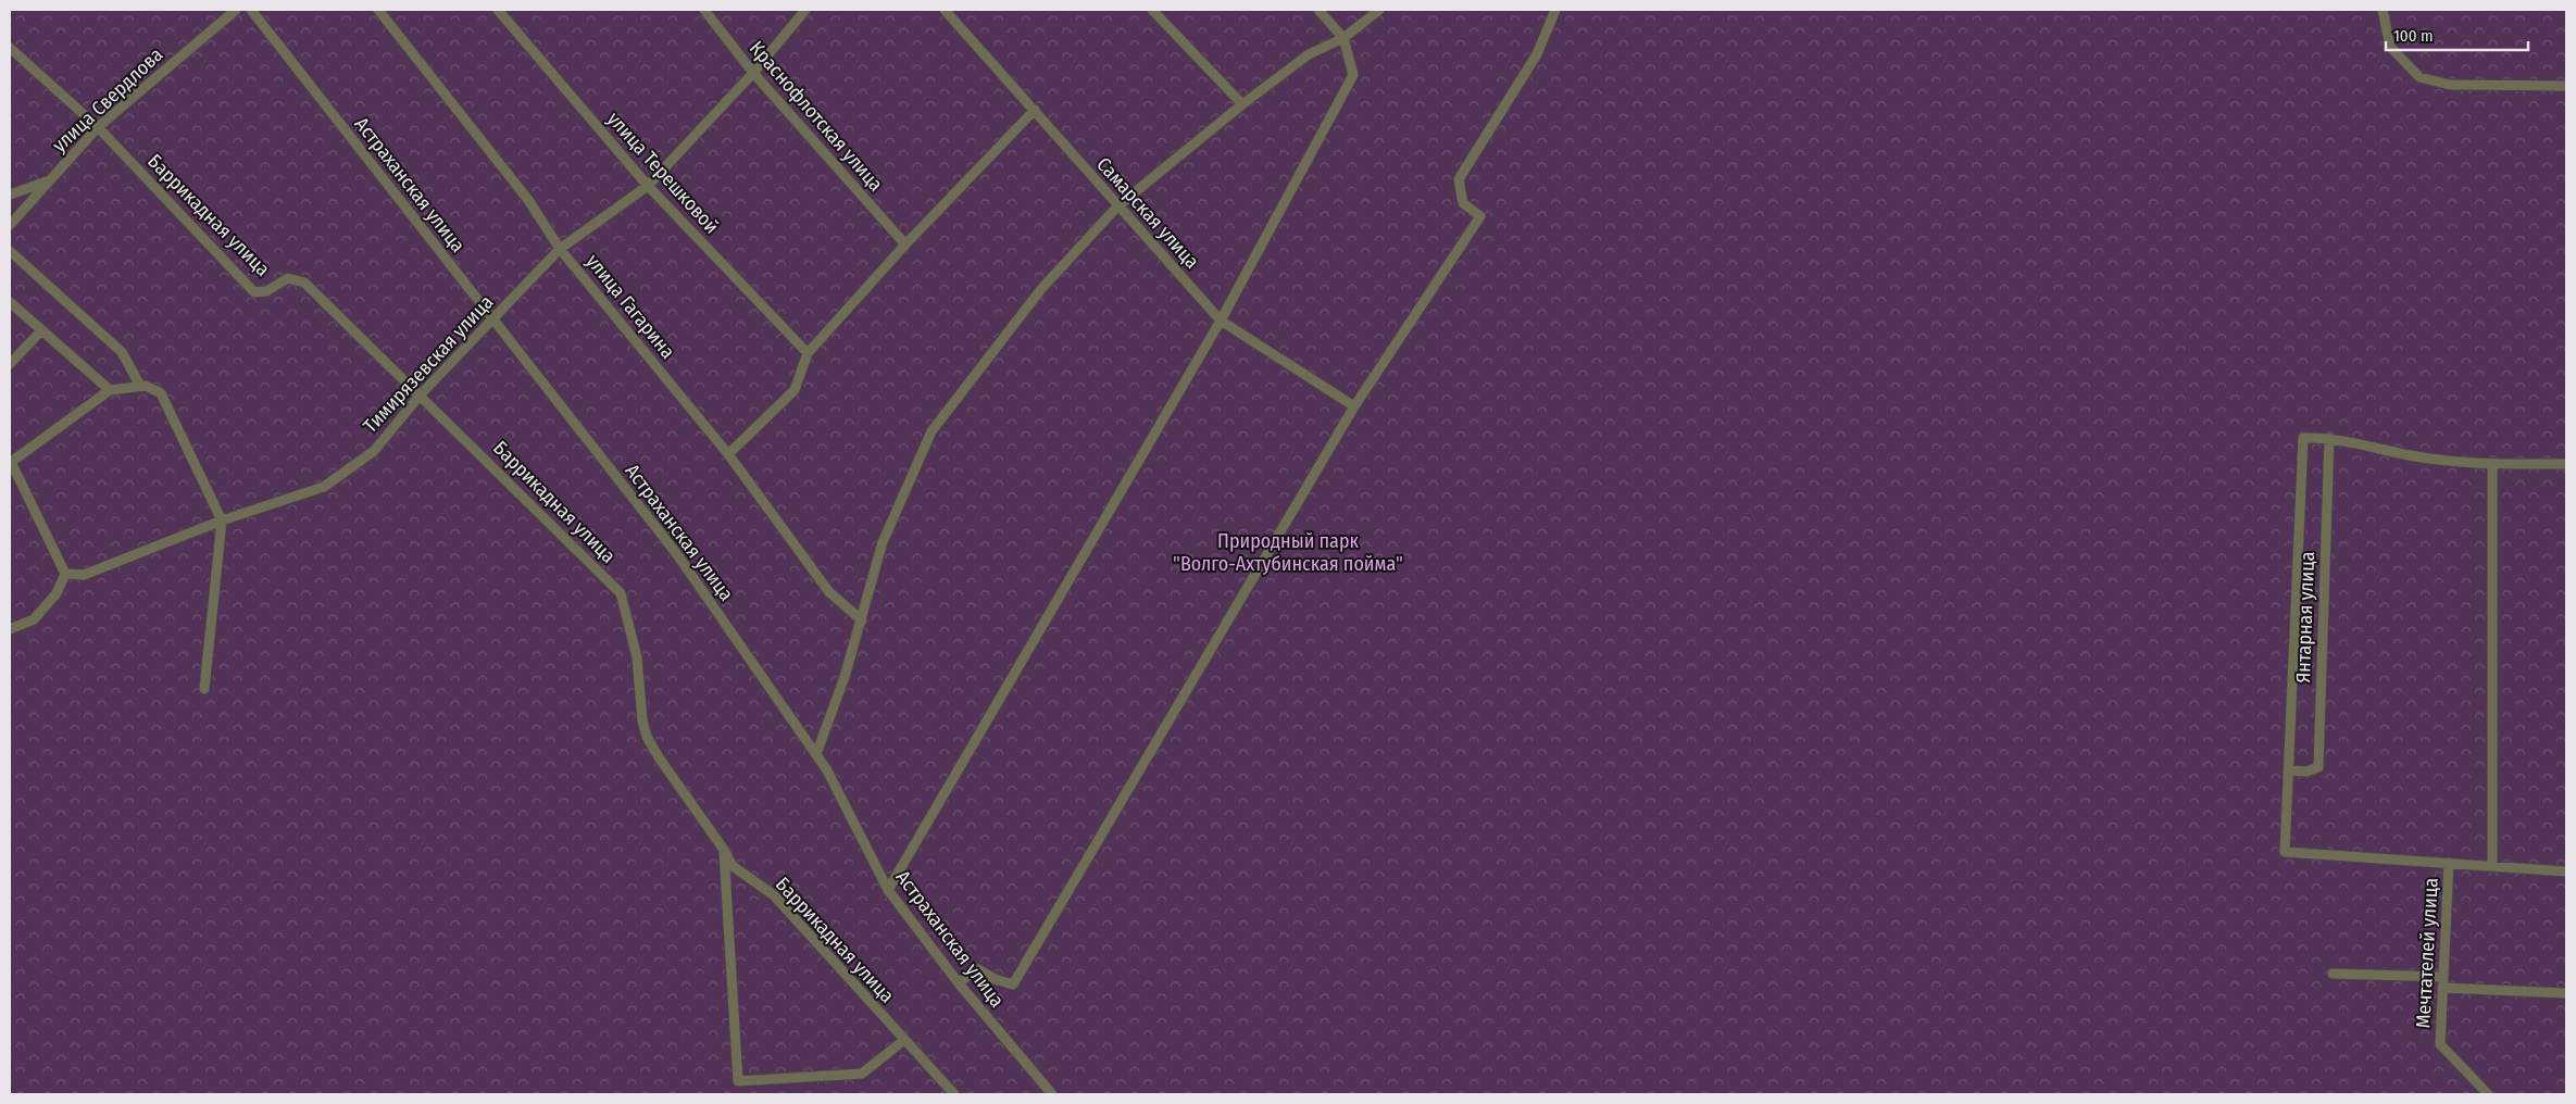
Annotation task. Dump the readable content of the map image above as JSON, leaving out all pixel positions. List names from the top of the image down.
{
  "streets": {
    "street": [
      "улица Свердлова",
      "Краснофлотская улица",
      "улица Терешковой",
      "Астраханская улица",
      "Самарская улица",
      "Баррикадная улица",
      "улица Гагарина",
      "Тимирязевская улица",
      "Янтарная улица",
      "Мечтателей улица"
    ]
  },
  "crossings": [
    ["улица Свердлова", "Баррикадная улица"],
    ["Краснофлотская улица", "Тимирязевская улица"],
    ["улица Терешковой", "Тимирязевская улица"],
    ["Астраханская улица", "Тимирязевская улица"],
    ["Баррикадная улица", "Тимирязевская улица"],
    ["улица Гагарина", "Тимирязевская улица"]
  ],
  "parks": ["Природный парк \"Волго-Ахтубинская пойма\""],
  "scale_bar": "100 m"
}
